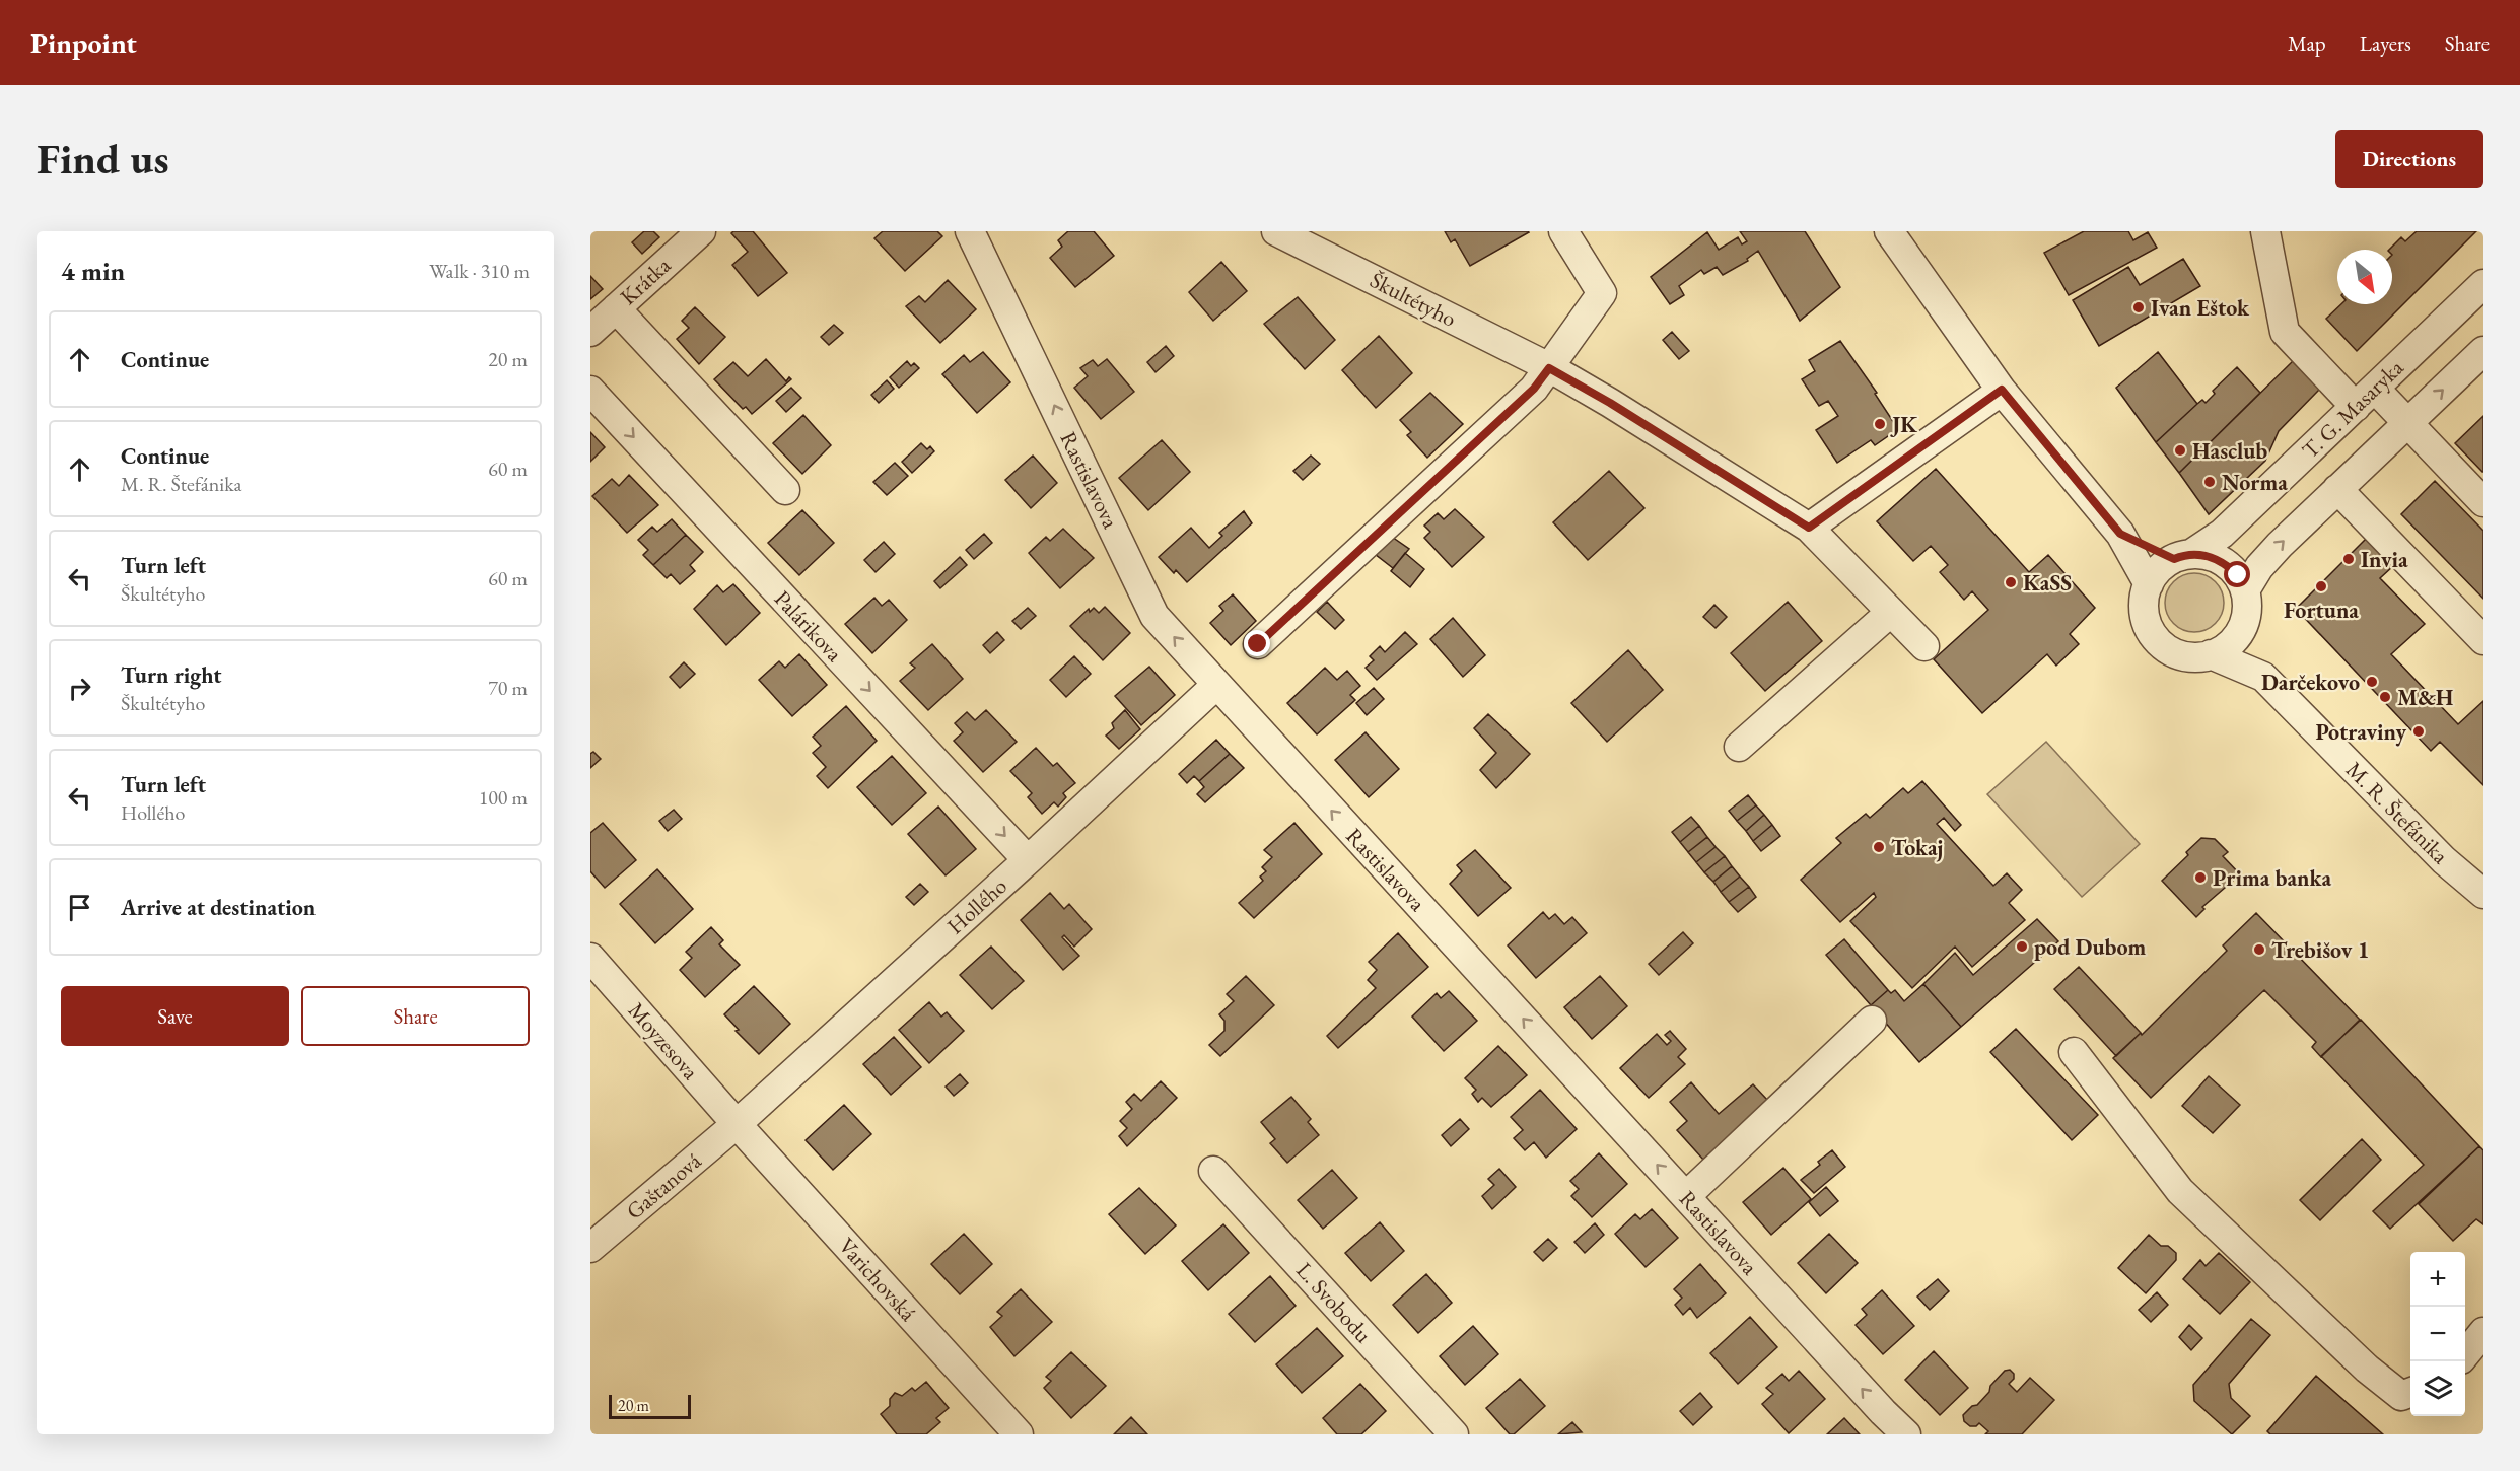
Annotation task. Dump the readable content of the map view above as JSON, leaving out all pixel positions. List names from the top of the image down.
{
  "streets": {
    "street": [
      "Krátka",
      "Škultétyho",
      "T. G. Masaryka",
      "Rastislavova",
      "Palárikova",
      "M. R. Štefánika",
      "Hollého",
      "Moyzesova",
      "Gaštanová",
      "Varichovská",
      "L. Svobodu"
    ]
  },
  "crossings": [
    ["T. G. Masaryka", "M. R. Štefánika"],
    ["Rastislavova", "Hollého"],
    ["Palárikova", "Hollého"],
    ["Hollého", "Moyzesova"],
    ["Hollého", "Gaštanová"],
    ["Hollého", "Varichovská"],
    ["Moyzesova", "Gaštanová"],
    ["Moyzesova", "Varichovská"],
    ["Gaštanová", "Varichovská"]
  ],
  "one_way": ["Rastislavova"],
  "places": [
    "Ivan Eštok",
    "JK",
    "Hasclub",
    "Norma",
    "Invia",
    "KaSS",
    "Fortuna",
    "Darčekovo",
    "M&H",
    "Potraviny",
    "Tokaj",
    "Prima banka",
    "pod Dubom",
    "Trebišov 1"
  ],
  "scale_bar": "20 m",
  "north": "bottom right",
  "page": {
    "header": "Pinpoint",
    "nav": ["Map", "Layers", "Share"],
    "buttons": [
      "Directions",
      ["Save", "Share"]
    ],
    "title": "Find us",
    "heading": ["4 min", "Walk · 310 m"],
    "list": [
      ["Continue", "20 m"],
      ["Continue", "M. R. Štefánika", "60 m"],
      ["Turn left", "Škultétyho", "60 m"],
      ["Turn right", "Škultétyho", "70 m"],
      ["Turn left", "Hollého", "100 m"],
      "Arrive at destination"
    ],
    "map_buttons": ["+", "−"],
    "scale": "20 m"
  }
}
